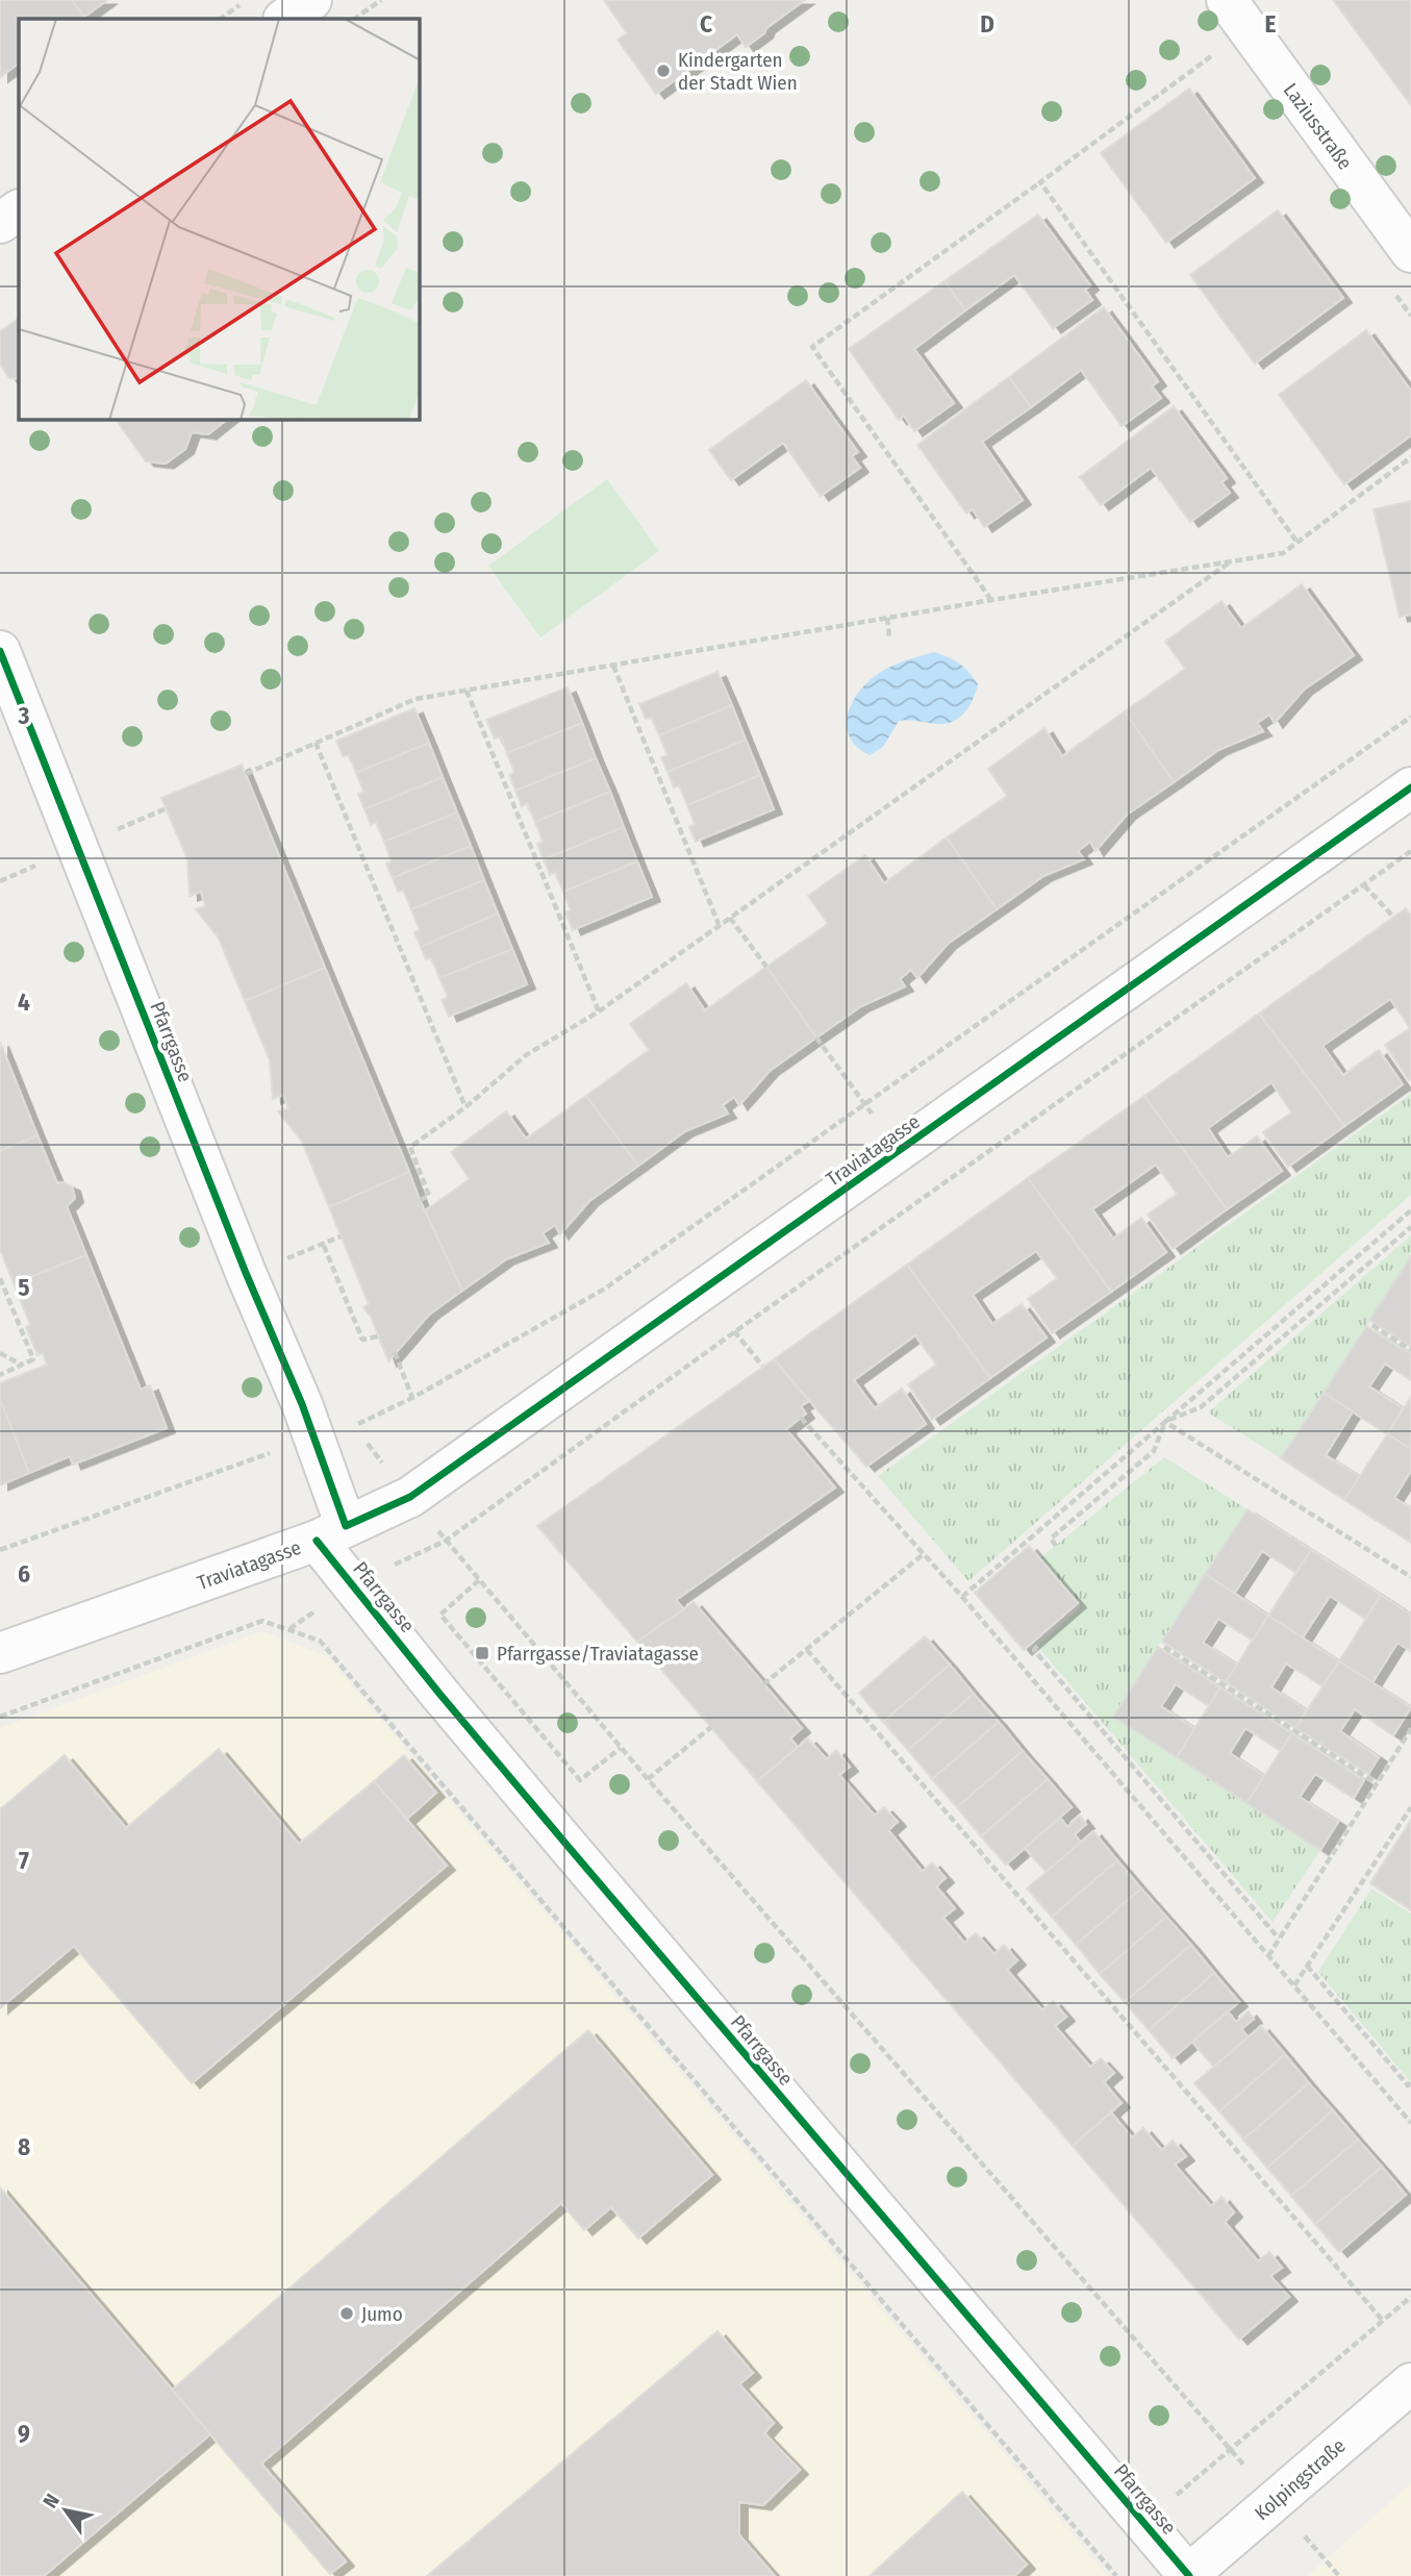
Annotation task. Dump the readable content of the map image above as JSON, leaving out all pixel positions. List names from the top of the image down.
{
  "streets": {
    "street": [
      "Laziusstraße",
      "Pfarrgasse",
      "Traviatagasse",
      "Kolpingstraße"
    ]
  },
  "crossings": [
    ["Pfarrgasse", "Traviatagasse"],
    ["Pfarrgasse", "Kolpingstraße"]
  ],
  "places": {
    "other": ["Kindergarten der Stadt Wien", "Jumo"],
    "transit": ["Pfarrgasse/Traviatagasse"]
  },
  "north": "top left",
  "grid": {
    "columns": ["C", "D", "E"],
    "rows": [
      "3",
      "4",
      "5",
      "6",
      "7",
      "8",
      "9"
    ]
  }
}
